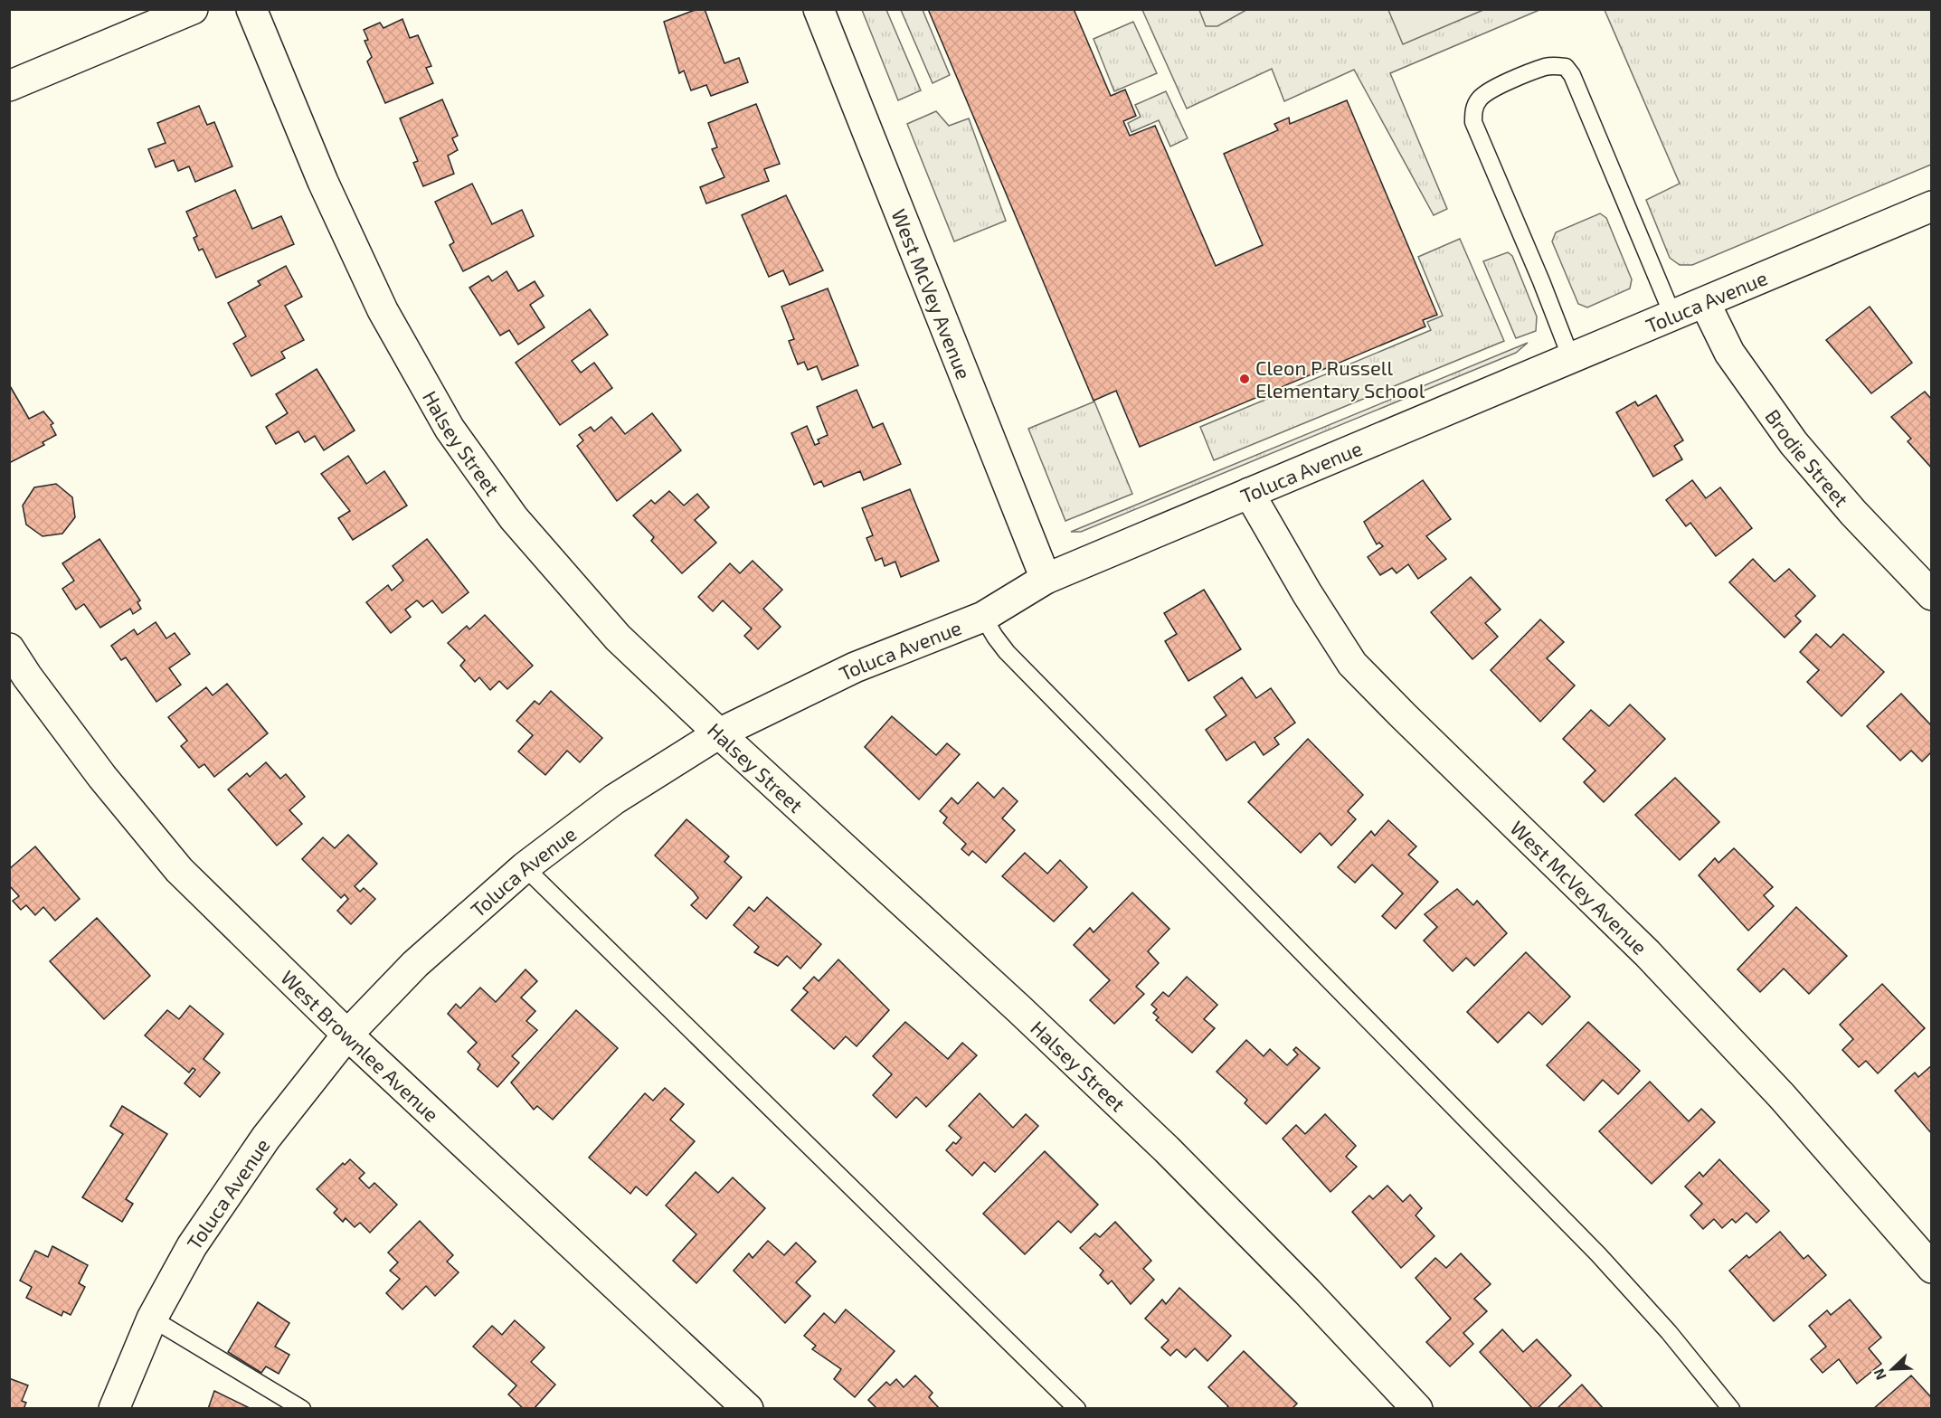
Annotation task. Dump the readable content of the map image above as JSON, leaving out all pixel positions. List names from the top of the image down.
{
  "streets": {
    "street": [
      "West McVey Avenue",
      "Toluca Avenue",
      "Halsey Street",
      "Brodie Street",
      "West Brownlee Avenue"
    ]
  },
  "crossings": [
    ["West McVey Avenue", "Toluca Avenue"],
    ["Toluca Avenue", "Halsey Street"],
    ["Toluca Avenue", "Brodie Street"],
    ["Toluca Avenue", "West Brownlee Avenue"]
  ],
  "places": ["Cleon P Russell Elementary School"],
  "north": "bottom left"
}
